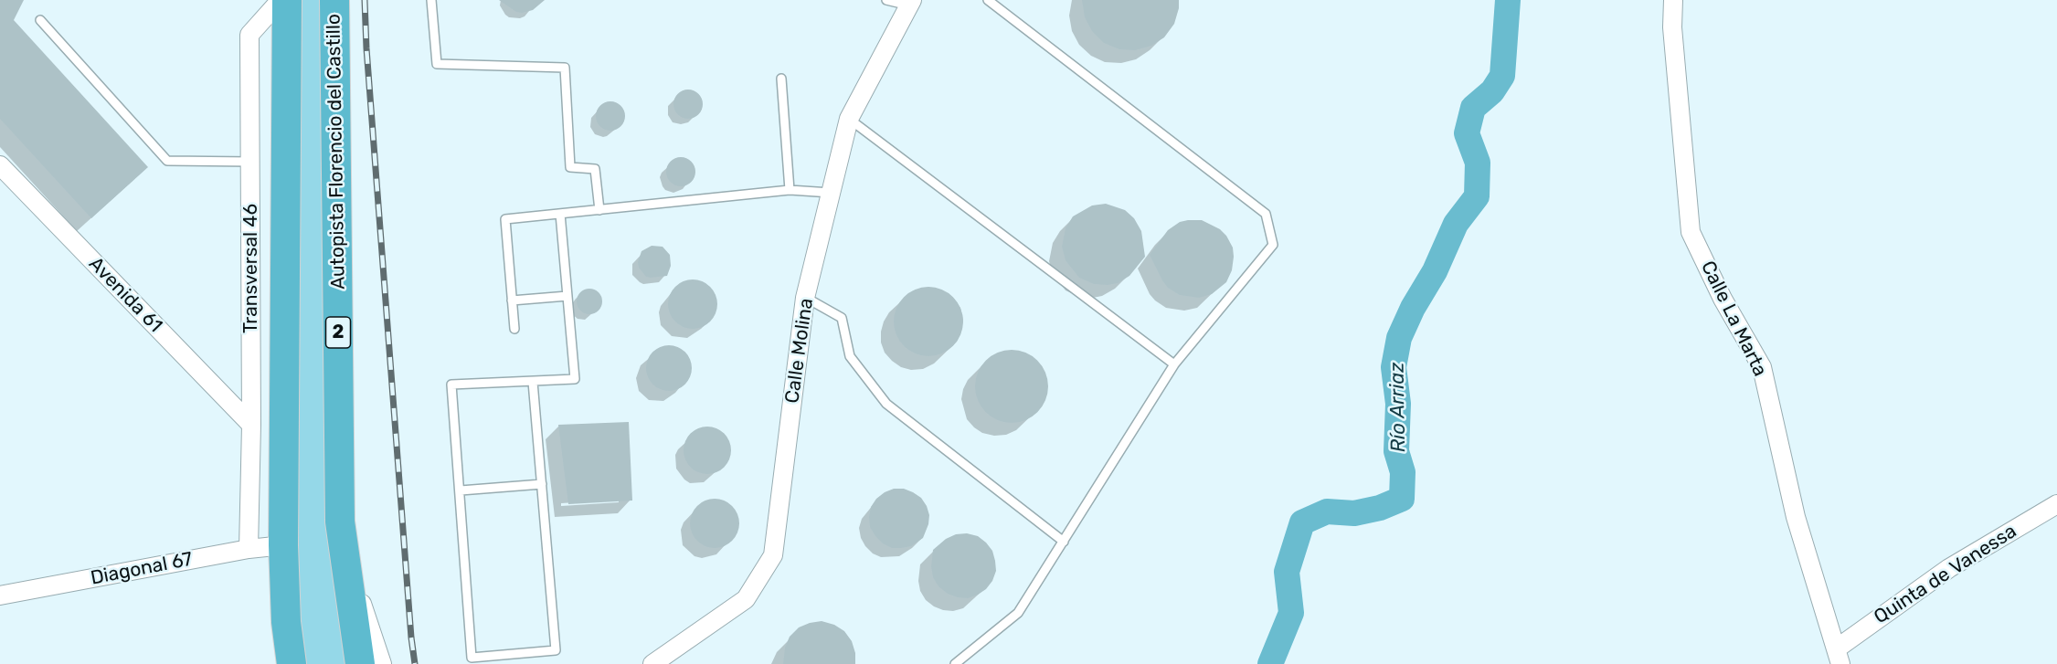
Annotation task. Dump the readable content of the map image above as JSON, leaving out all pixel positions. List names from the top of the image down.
{
  "streets": {
    "highway": ["Autopista Florencio del Castillo", "2"],
    "street": [
      "Transversal 46",
      "Avenida 61",
      "Calle La Marta",
      "Calle Molina",
      "Diagonal 67",
      "Quinta de Vanessa"
    ]
  },
  "crossings": [
    ["Transversal 46", "Avenida 61"],
    ["Transversal 46", "Diagonal 67"],
    ["Calle La Marta", "Quinta de Vanessa"]
  ],
  "water": ["Río Arriaz"]
}
